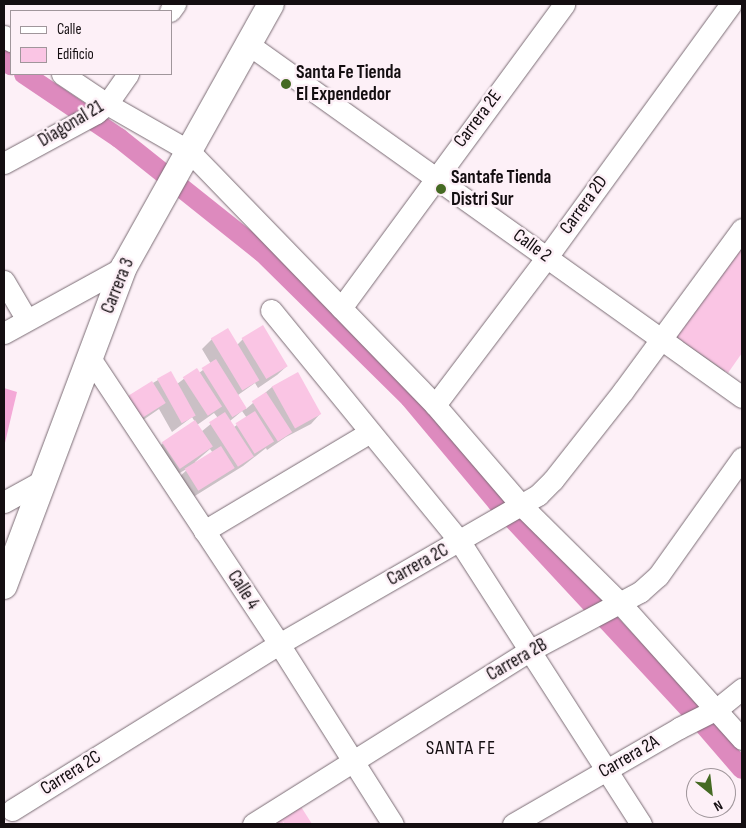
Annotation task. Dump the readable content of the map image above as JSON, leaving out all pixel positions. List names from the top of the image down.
{
  "streets": {
    "street": [
      "Carrera 2E",
      "Diagonal 21",
      "Carrera 2D",
      "Calle 2",
      "Carrera 3",
      "Carrera 2C",
      "Calle 4",
      "Carrera 2B",
      "Carrera 2A"
    ]
  },
  "crossings": [
    ["Carrera 2E", "Calle 2"],
    ["Carrera 2D", "Calle 2"],
    ["Calle 2", "Carrera 3"],
    ["Calle 2", "Carrera 2C"],
    ["Carrera 3", "Calle 4"],
    ["Carrera 2C", "Calle 4"],
    ["Calle 4", "Carrera 2B"]
  ],
  "districts": ["SANTA FE"],
  "places": ["Santa Fe Tienda El Expendedor", "Santafe Tienda Distri Sur"],
  "legend": ["Calle", "Edificio"],
  "north": "bottom right"
}
